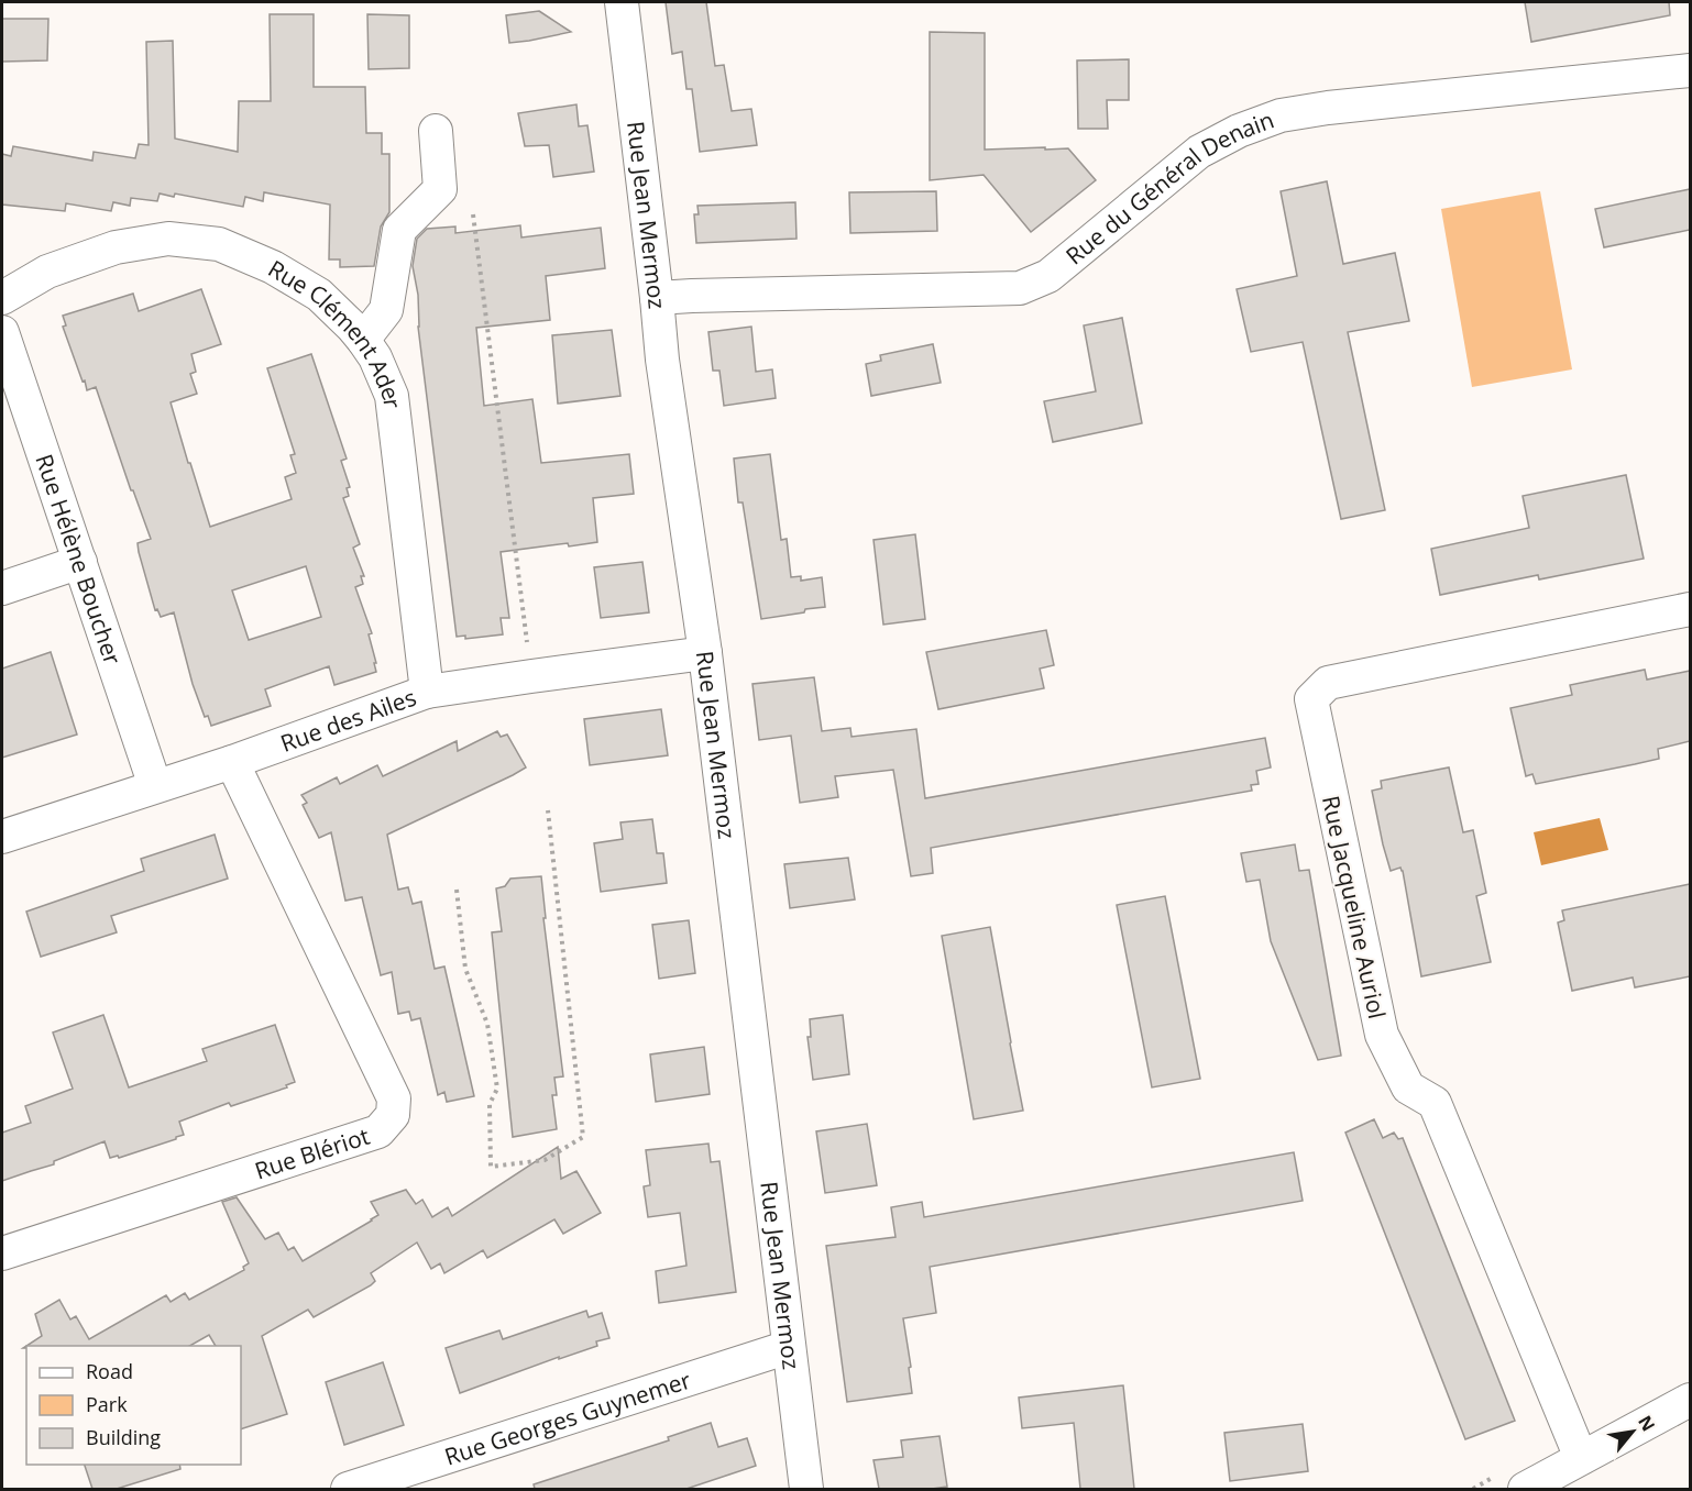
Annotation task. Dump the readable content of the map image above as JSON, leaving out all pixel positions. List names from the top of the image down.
{
  "streets": {
    "street": [
      "Rue du Général Denain",
      "Rue Jean Mermoz",
      "Rue Clément Ader",
      "Rue Hélène Boucher",
      "Rue des Ailes",
      "Rue Jacqueline Auriol",
      "Rue Blériot",
      "Rue Georges Guynemer"
    ]
  },
  "crossings": [
    ["Rue du Général Denain", "Rue Jean Mermoz"],
    ["Rue Jean Mermoz", "Rue des Ailes"],
    ["Rue Jean Mermoz", "Rue Georges Guynemer"],
    ["Rue Clément Ader", "Rue des Ailes"],
    ["Rue Hélène Boucher", "Rue des Ailes"],
    ["Rue des Ailes", "Rue Blériot"]
  ],
  "legend": ["Road", "Park", "Building"],
  "north": "top right"
}
